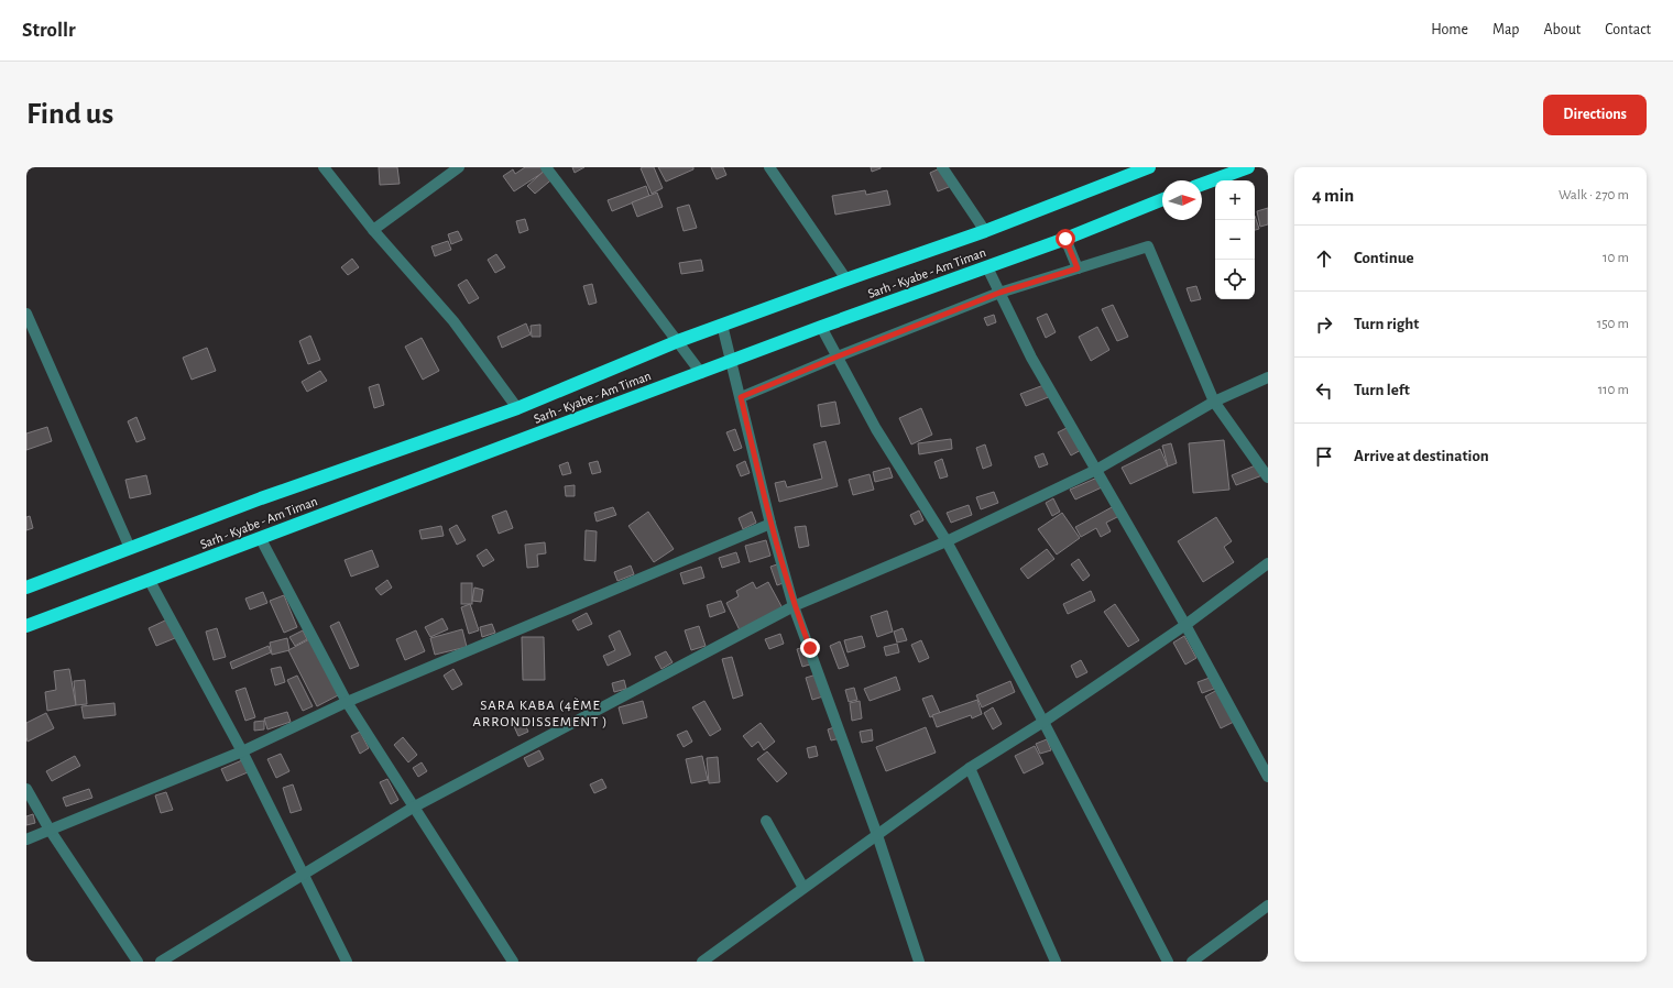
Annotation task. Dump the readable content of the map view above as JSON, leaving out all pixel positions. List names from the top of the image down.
{
  "streets": {
    "highway": ["Sarh - Kyabe - Am Timan"]
  },
  "districts": ["SARA KABA (4ÈME ARRONDISSEMENT )"],
  "north": "right",
  "page": {
    "header": "Strollr",
    "nav": [
      "Home",
      "Map",
      "About",
      "Contact"
    ],
    "buttons": "Directions",
    "title": "Find us",
    "heading": ["4 min", "Walk · 270 m"],
    "map_buttons": ["+", "−"],
    "list": [
      ["Continue", "10 m"],
      ["Turn right", "150 m"],
      ["Turn left", "110 m"],
      "Arrive at destination"
    ]
  }
}
